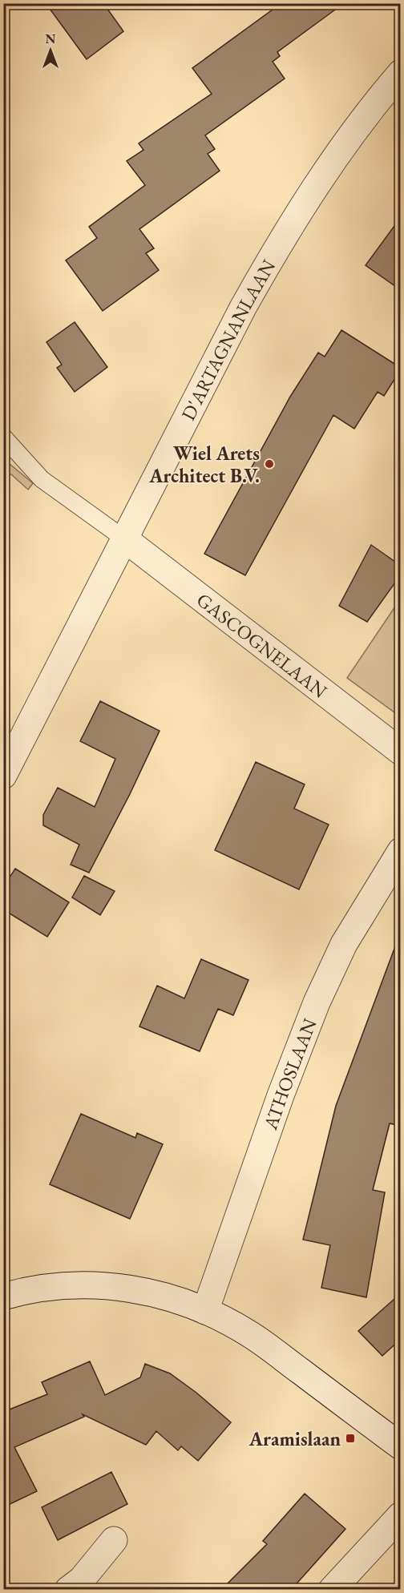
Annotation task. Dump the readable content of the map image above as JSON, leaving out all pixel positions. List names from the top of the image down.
{
  "streets": {
    "street": ["D'ARTAGNANLAAN", "GASCOGNELAAN", "ATHOSLAAN"]
  },
  "crossings": [
    ["D'ARTAGNANLAAN", "GASCOGNELAAN"]
  ],
  "places": {
    "other": ["Wiel Arets Architect B.V."],
    "transit": ["Aramislaan"]
  },
  "north": "top"
}
